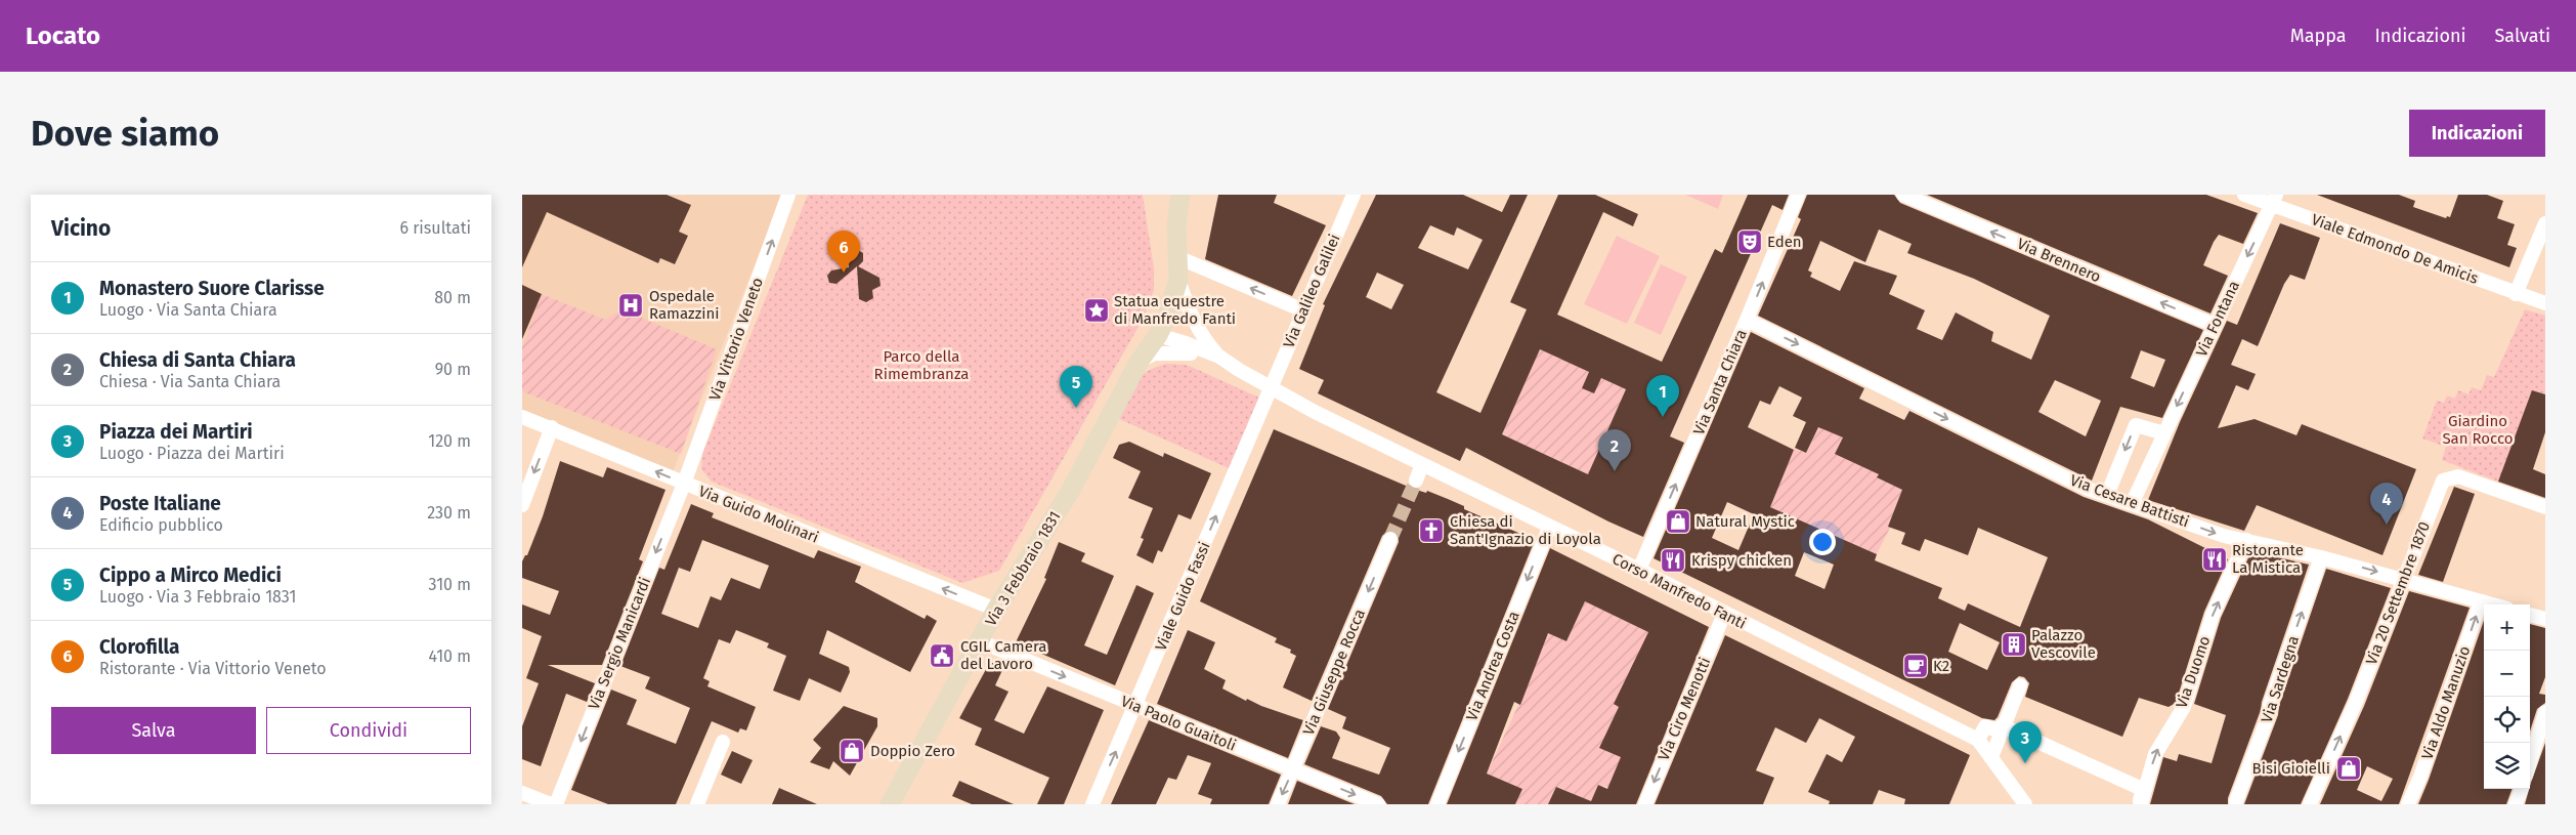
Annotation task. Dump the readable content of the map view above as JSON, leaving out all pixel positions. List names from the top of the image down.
{
  "streets": {
    "street": [
      "Viale Edmondo De Amicis",
      "Via Brennero",
      "Via Galileo Galilei",
      "Via Fontana",
      "Via Vittorio Veneto",
      "Via Santa Chiara",
      "Via Cesare Battisti",
      "Via Guido Molinari",
      "Via 3 Febbraio 1831",
      "Corso Manfredo Fanti",
      "Via 20 Settembre 1870",
      "Viale Guido Fassi",
      "Via Sergio Manicardi",
      "Via Andrea Costa",
      "Via Giuseppe Rocca",
      "Via Duomo",
      "Via Sardegna",
      "Via Aldo Manuzio",
      "Via Ciro Menotti",
      "Via Paolo Guaitoli"
    ]
  },
  "crossings": [
    ["Viale Edmondo De Amicis", "Via Fontana"],
    ["Via Brennero", "Via Fontana"],
    ["Via Galileo Galilei", "Corso Manfredo Fanti"],
    ["Via Galileo Galilei", "Viale Guido Fassi"],
    ["Via Fontana", "Via Cesare Battisti"],
    ["Via Vittorio Veneto", "Via Guido Molinari"],
    ["Via Vittorio Veneto", "Via Sergio Manicardi"],
    ["Via Santa Chiara", "Via Cesare Battisti"],
    ["Via Santa Chiara", "Corso Manfredo Fanti"],
    ["Via Cesare Battisti", "Via 20 Settembre 1870"],
    ["Via Cesare Battisti", "Via Duomo"],
    ["Via Cesare Battisti", "Via Sardegna"],
    ["Via Cesare Battisti", "Via Aldo Manuzio"],
    ["Via Guido Molinari", "Via 3 Febbraio 1831"],
    ["Via Guido Molinari", "Via Sergio Manicardi"],
    ["Via 3 Febbraio 1831", "Via Paolo Guaitoli"],
    ["Corso Manfredo Fanti", "Viale Guido Fassi"],
    ["Corso Manfredo Fanti", "Via Andrea Costa"],
    ["Corso Manfredo Fanti", "Via Ciro Menotti"],
    ["Viale Guido Fassi", "Via Paolo Guaitoli"],
    ["Via Giuseppe Rocca", "Via Paolo Guaitoli"]
  ],
  "one_way": [
    "Via Brennero",
    "Via Fontana",
    "Via Vittorio Veneto",
    "Via Santa Chiara",
    "Via Cesare Battisti",
    "Via Guido Molinari",
    "Via 20 Settembre 1870",
    "Viale Guido Fassi",
    "Via Sergio Manicardi",
    "Via Andrea Costa",
    "Via Giuseppe Rocca",
    "Via Duomo",
    "Via Sardegna",
    "Via Ciro Menotti",
    "Via Paolo Guaitoli"
  ],
  "parks": ["Parco della Rimembranza", "Giardino San Rocco"],
  "places": {
    "theatre": ["Eden"],
    "hospital": ["Ospedale Ramazzini"],
    "place": ["Statua equestre di Manfredo Fanti"],
    "shop": ["Natural Mystic", "Doppio Zero", "Bisi Gioielli"],
    "church": ["Chiesa di Sant'Ignazio di Loyola"],
    "restaurant": ["Ristorante La Mistica", "Krispy chicken"],
    "building": ["Palazzo Vescovile"],
    "public building": ["CGIL Camera del Lavoro"],
    "cafe": ["K2"]
  },
  "page": {
    "header": "Locato",
    "nav": ["Mappa", "Indicazioni", "Salvati"],
    "buttons": [
      "Indicazioni",
      ["Salva", "Condividi"]
    ],
    "title": "Dove siamo",
    "heading": ["Vicino", "6 risultati"],
    "pins": [
      "6",
      "5",
      "1",
      "2",
      "4",
      "3"
    ],
    "list": [
      {
        "mark": "1",
        "name": "Monastero Suore Clarisse",
        "note": "Luogo · Via Santa Chiara",
        "value": "80 m"
      },
      {
        "mark": "2",
        "name": "Chiesa di Santa Chiara",
        "note": "Chiesa · Via Santa Chiara",
        "value": "90 m"
      },
      {
        "mark": "3",
        "name": "Piazza dei Martiri",
        "note": "Luogo · Piazza dei Martiri",
        "value": "120 m"
      },
      {
        "mark": "4",
        "name": "Poste Italiane",
        "note": "Edificio pubblico",
        "value": "230 m"
      },
      {
        "mark": "5",
        "name": "Cippo a Mirco Medici",
        "note": "Luogo · Via 3 Febbraio 1831",
        "value": "310 m"
      },
      {
        "mark": "6",
        "name": "Clorofilla",
        "note": "Ristorante · Via Vittorio Veneto",
        "value": "410 m"
      }
    ],
    "map_buttons": ["+", "−"]
  }
}
